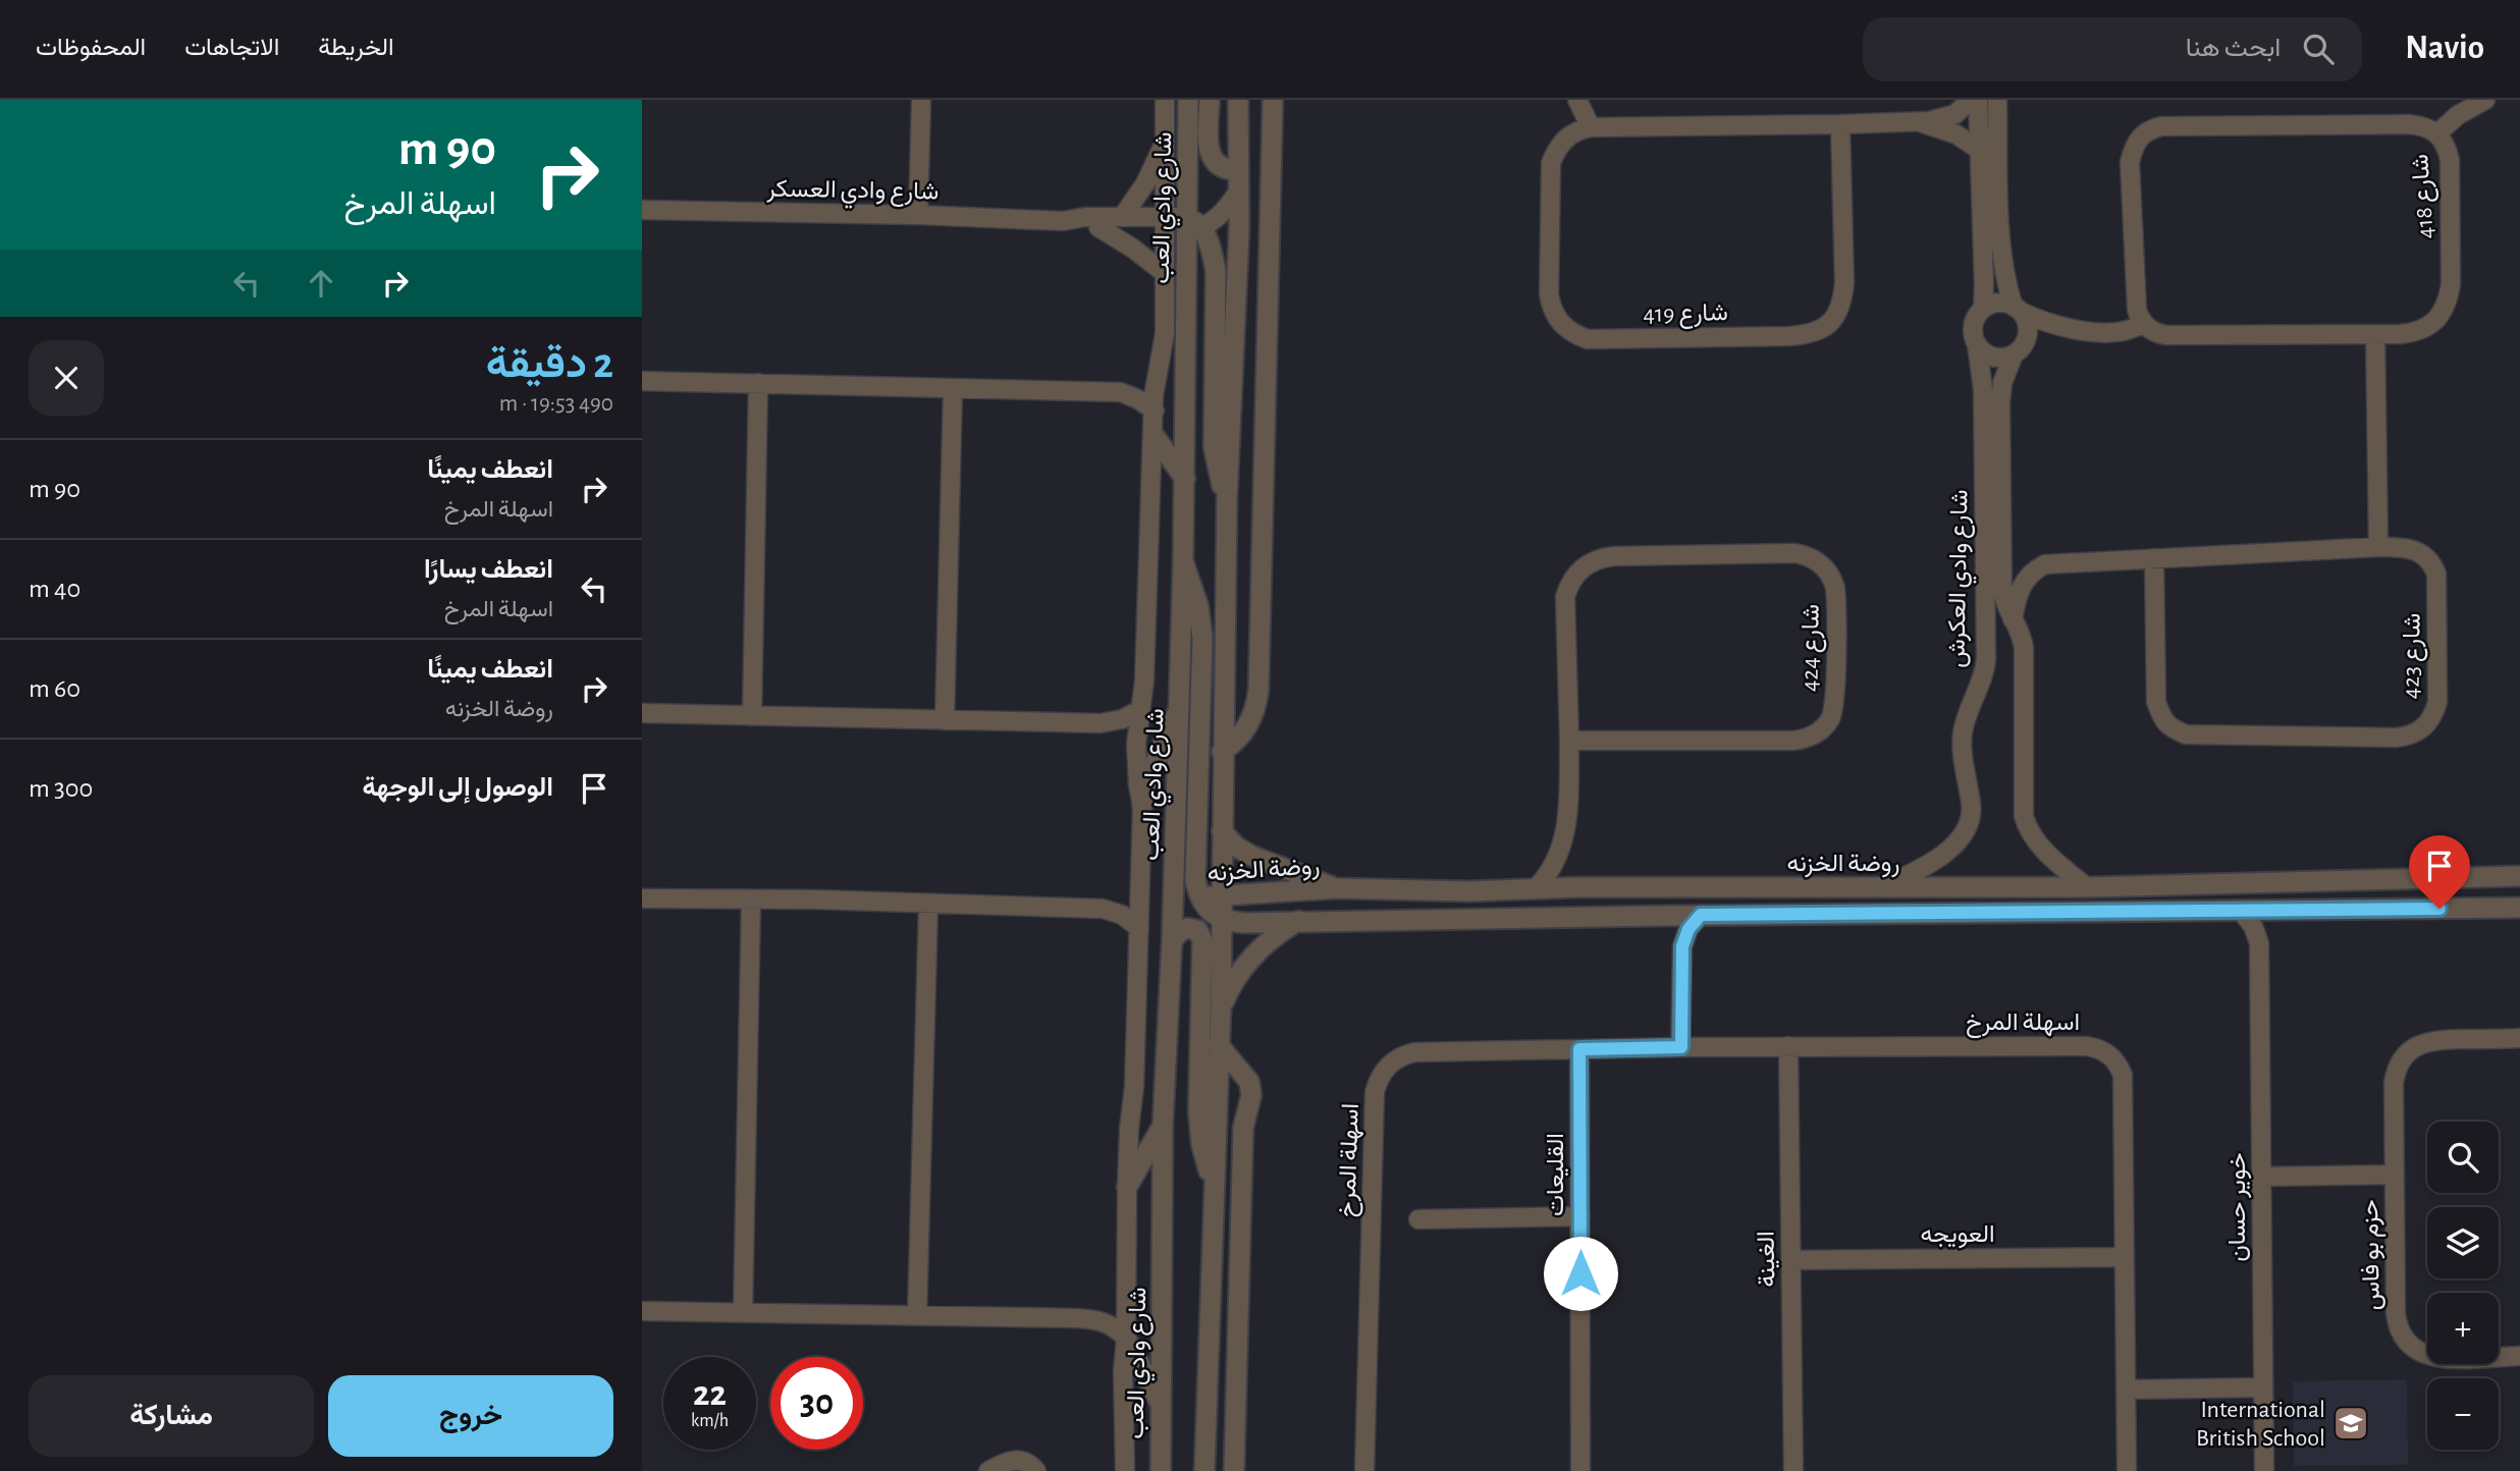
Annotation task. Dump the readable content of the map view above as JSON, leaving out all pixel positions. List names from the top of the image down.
{
  "streets": {
    "street": [
      "شارع وادي العسكر",
      "شارع 418",
      "شارع وادي العب",
      "شارع 419",
      "شارع وادي العكرش",
      "شارع 424",
      "شارع 423",
      "روضة الخزنه",
      "اسهلة المرخ",
      "القليعات",
      "خوير حسان",
      "العويجه",
      "حزم بو فاس",
      "الغينة"
    ]
  },
  "crossings": [
    ["شارع وادي العسكر", "شارع وادي العب"],
    ["شارع وادي العب", "روضة الخزنه"],
    ["شارع وادي العكرش", "روضة الخزنه"],
    ["شارع 424", "روضة الخزنه"],
    ["روضة الخزنه", "خوير حسان"],
    ["اسهلة المرخ", "القليعات"],
    ["اسهلة المرخ", "العويجه"],
    ["اسهلة المرخ", "الغينة"],
    ["خوير حسان", "حزم بو فاس"],
    ["العويجه", "الغينة"]
  ],
  "places": {
    "school or university": ["International British School"]
  },
  "page": {
    "header": "Navio",
    "search": "ابحث هنا",
    "nav": ["الخريطة", "الاتجاهات", "المحفوظات"],
    "turn": ["90 m", "اسهلة المرخ"],
    "heading": ["2 دقيقة", "490 m · 19:53"],
    "list": [
      {
        "name": "انعطف يمينًا",
        "note": "اسهلة المرخ",
        "value": "90 m"
      },
      {
        "name": "انعطف يسارًا",
        "note": "اسهلة المرخ",
        "value": "40 m"
      },
      {
        "name": "انعطف يمينًا",
        "note": "روضة الخزنه",
        "value": "60 m"
      },
      {
        "name": "الوصول إلى الوجهة",
        "value": "300 m"
      }
    ],
    "map_buttons": ["+", "−"],
    "speed": "22 km/h",
    "limit": "30",
    "buttons": ["خروج", "مشاركة"]
  }
}
